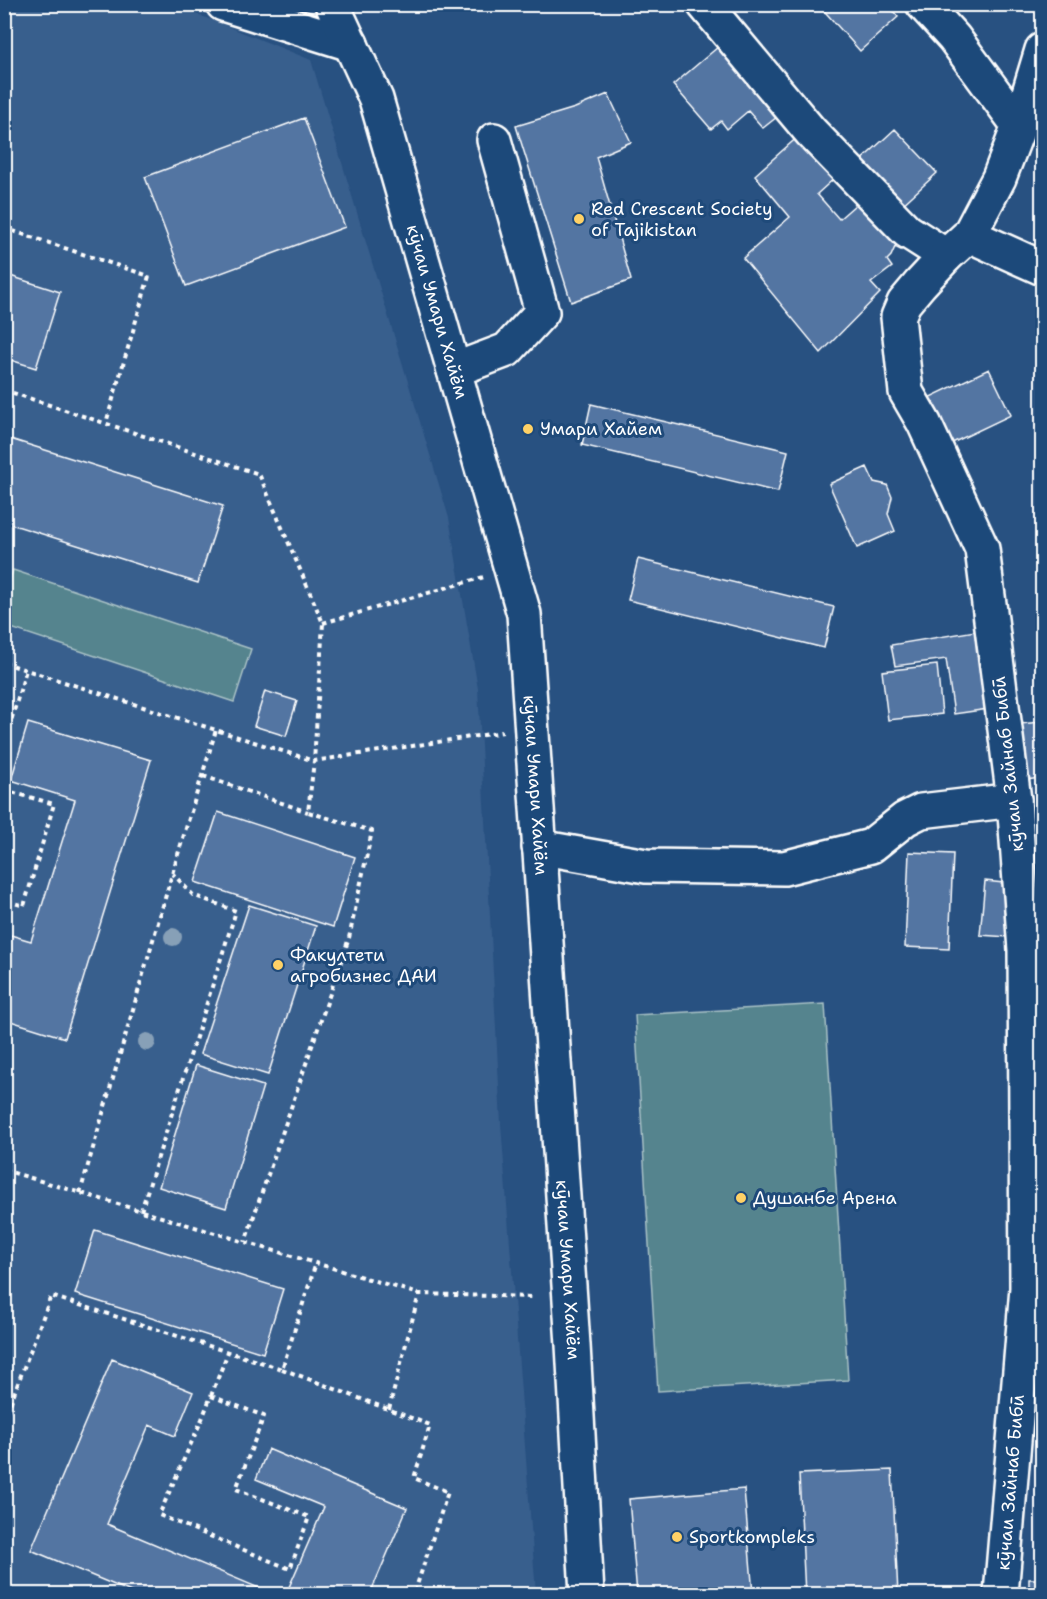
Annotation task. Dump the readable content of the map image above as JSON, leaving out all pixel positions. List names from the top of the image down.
{
  "streets": {
    "street": ["кӯчаи Умари Хайём", "кӯчаи Зайнаб Бибӣ"]
  },
  "places": [
    "Red Crescent Society of Tajikistan",
    "Умари Хайем",
    "Факултети агробизнес ДАИ",
    "Душанбе Арена",
    "Sportkompleks"
  ]
}
